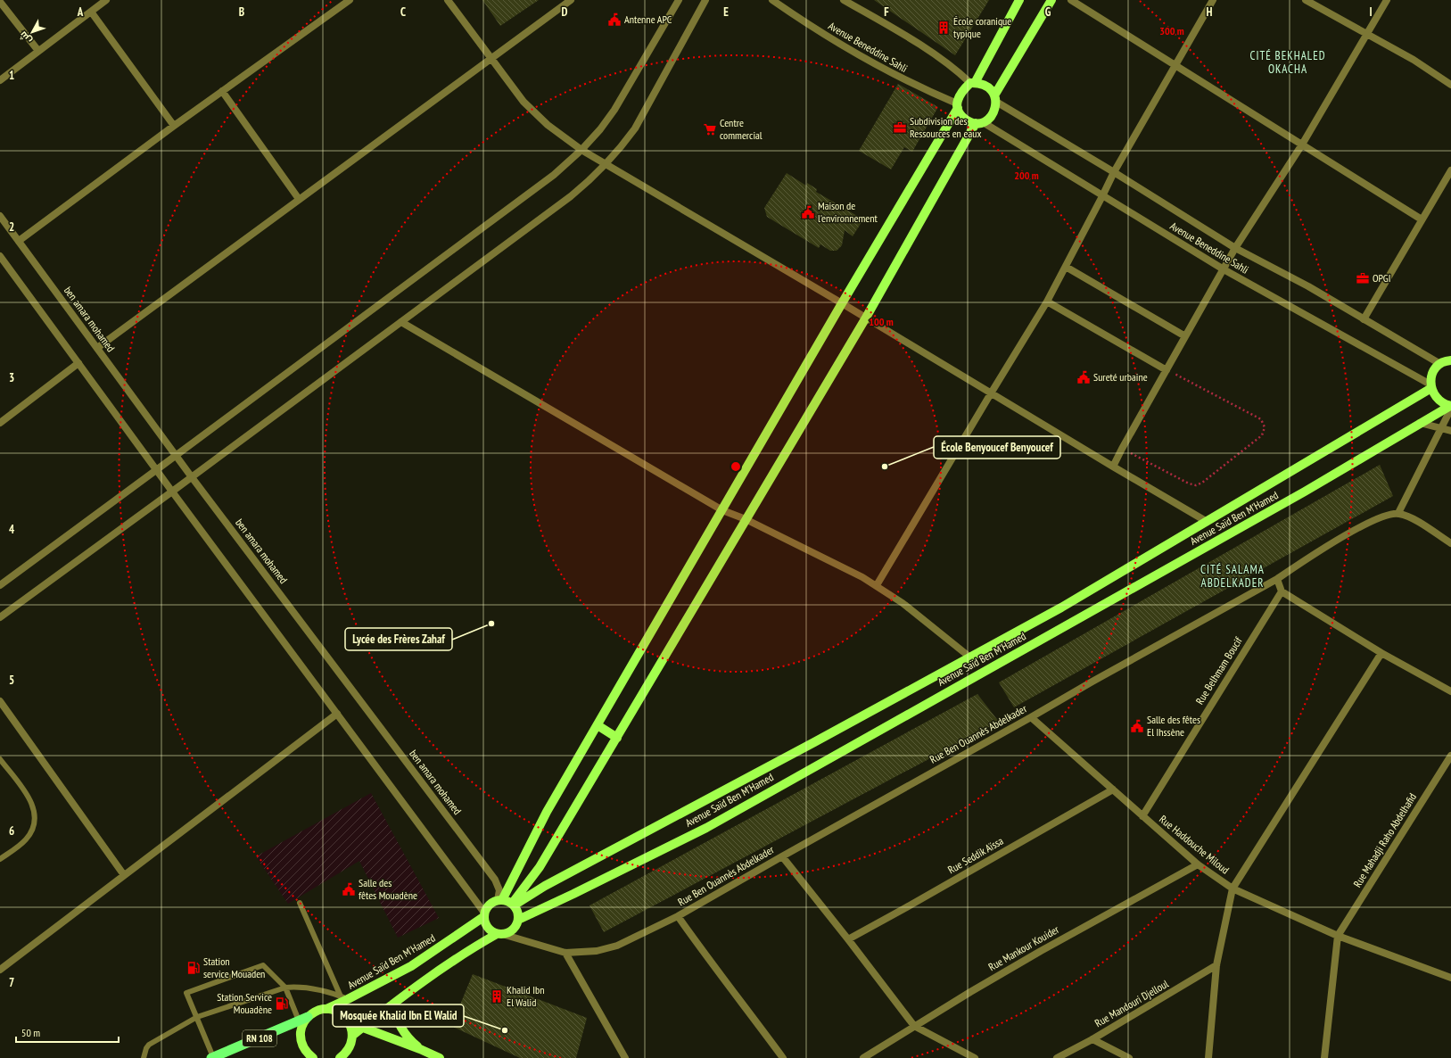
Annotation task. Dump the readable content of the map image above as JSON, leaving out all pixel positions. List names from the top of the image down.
{
  "streets": {
    "highway": ["RN 108"],
    "main road": ["Avenue Saïd Ben M'Hamed"],
    "street": [
      "Avenue Beneddine Sahli",
      "ben amara mohamed",
      "Rue Belhmam Boucif",
      "Rue Ben Ouannès Abdelkader",
      "Rue Mahadji Raho Abdelhafid",
      "Rue Haddouche Miloud",
      "Rue Seddik Aïssa",
      "Rue Mankour Kouider",
      "Rue Mandouri Djelloul"
    ]
  },
  "crossings": [
    ["Avenue Beneddine Sahli", "Avenue Saïd Ben M'Hamed"],
    ["ben amara mohamed", "Avenue Saïd Ben M'Hamed"],
    ["ben amara mohamed", "Rue Ben Ouannès Abdelkader"],
    ["Avenue Saïd Ben M'Hamed", "Rue Ben Ouannès Abdelkader"],
    ["Avenue Saïd Ben M'Hamed", "RN 108"],
    ["Rue Belhmam Boucif", "Rue Haddouche Miloud"],
    ["Rue Ben Ouannès Abdelkader", "Rue Haddouche Miloud"],
    ["Rue Mahadji Raho Abdelhafid", "Rue Haddouche Miloud"],
    ["Rue Haddouche Miloud", "Rue Seddik Aïssa"],
    ["Rue Haddouche Miloud", "Rue Mankour Kouider"]
  ],
  "districts": ["CITÉ BEKHALED OKACHA", "CITÉ SALAMA ABDELKADER"],
  "places": {
    "public building": [
      "Antenne APC",
      "Maison de l'environnement",
      "Sureté urbaine",
      "Salle des fêtes El Ihssène",
      "Salle des fêtes Mouadène"
    ],
    "building": ["École coranique typique", "Khalid Ibn El Walid"],
    "office": ["Subdivision des Ressources en eaux", "OPGI"],
    "supermarket": ["Centre commercial"],
    "other": ["École Benyoucef Benyoucef", "Lycée des Frères Zahaf", "Mosquée Khalid Ibn El Walid"],
    "fuel station": ["Station service Mouaden", "Station Service Mouadène"]
  },
  "scale_bar": "50 m",
  "north": "bottom left",
  "grid": {
    "columns": [
      "A",
      "B",
      "C",
      "D",
      "E",
      "F",
      "G",
      "H",
      "I"
    ],
    "rows": [
      "1",
      "2",
      "3",
      "4",
      "5",
      "6",
      "7"
    ]
  },
  "rings": ["300 m", "200 m", "100 m"]
}
